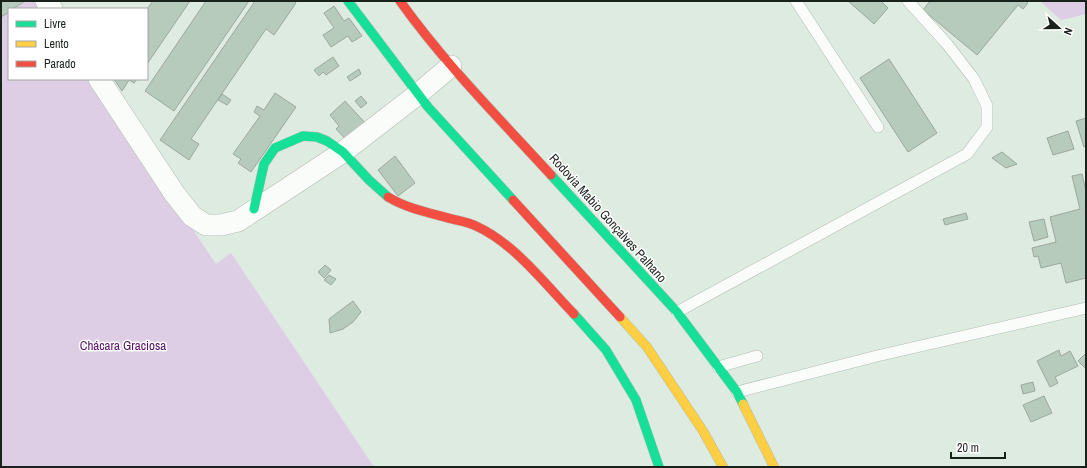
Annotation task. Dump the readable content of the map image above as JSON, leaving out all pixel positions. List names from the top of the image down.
{
  "streets": {
    "main road": ["Rodovia Mabio Gonçalves Palhano"]
  },
  "parks": ["Chácara Graciosa"],
  "legend": ["Livre", "Lento", "Parado"],
  "scale_bar": "20 m",
  "north": "right"
}
